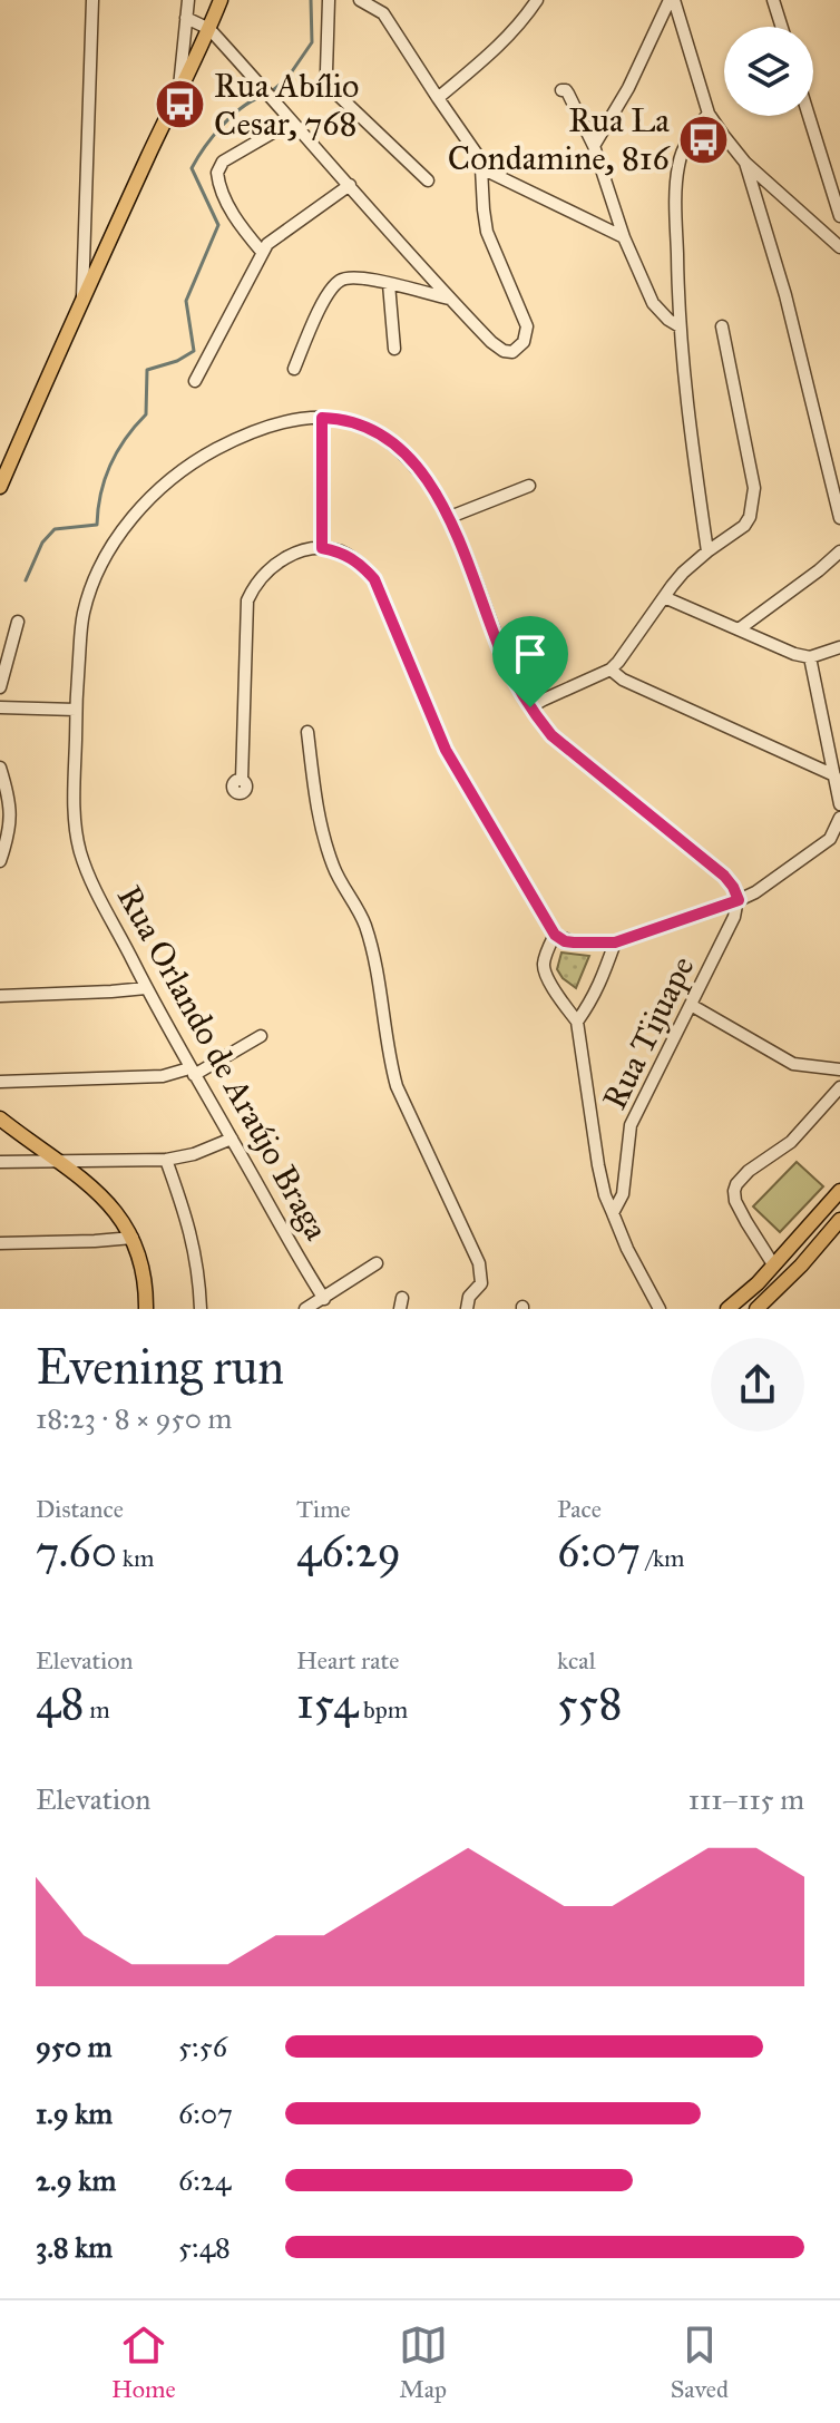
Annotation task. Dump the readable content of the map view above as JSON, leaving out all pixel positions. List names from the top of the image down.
{
  "streets": {
    "street": ["Rua Tijuape", "Rua Orlando de Araújo Braga"]
  },
  "places": {
    "bus stop": ["Rua Abílio Cesar, 768", "Rua La Condamine, 816"]
  },
  "page": {
    "heading": ["Evening run", "18:23 · 8 × 950 m"],
    "stats": [
      ["Distance", "7.60 km"],
      ["Time", "46:29"],
      ["Pace", "6:07 /km"],
      ["Elevation", "48 m"],
      ["Heart rate", "154 bpm"],
      ["kcal", "558"]
    ],
    "chart": ["Elevation", "111–115 m"],
    "list": [
      {
        "name": "950 m",
        "note": "5:56"
      },
      {
        "name": "1.9 km",
        "note": "6:07"
      },
      {
        "name": "2.9 km",
        "note": "6:24"
      },
      {
        "name": "3.8 km",
        "note": "5:48"
      }
    ],
    "tabs": ["Home", "Map", "Saved"]
  }
}
